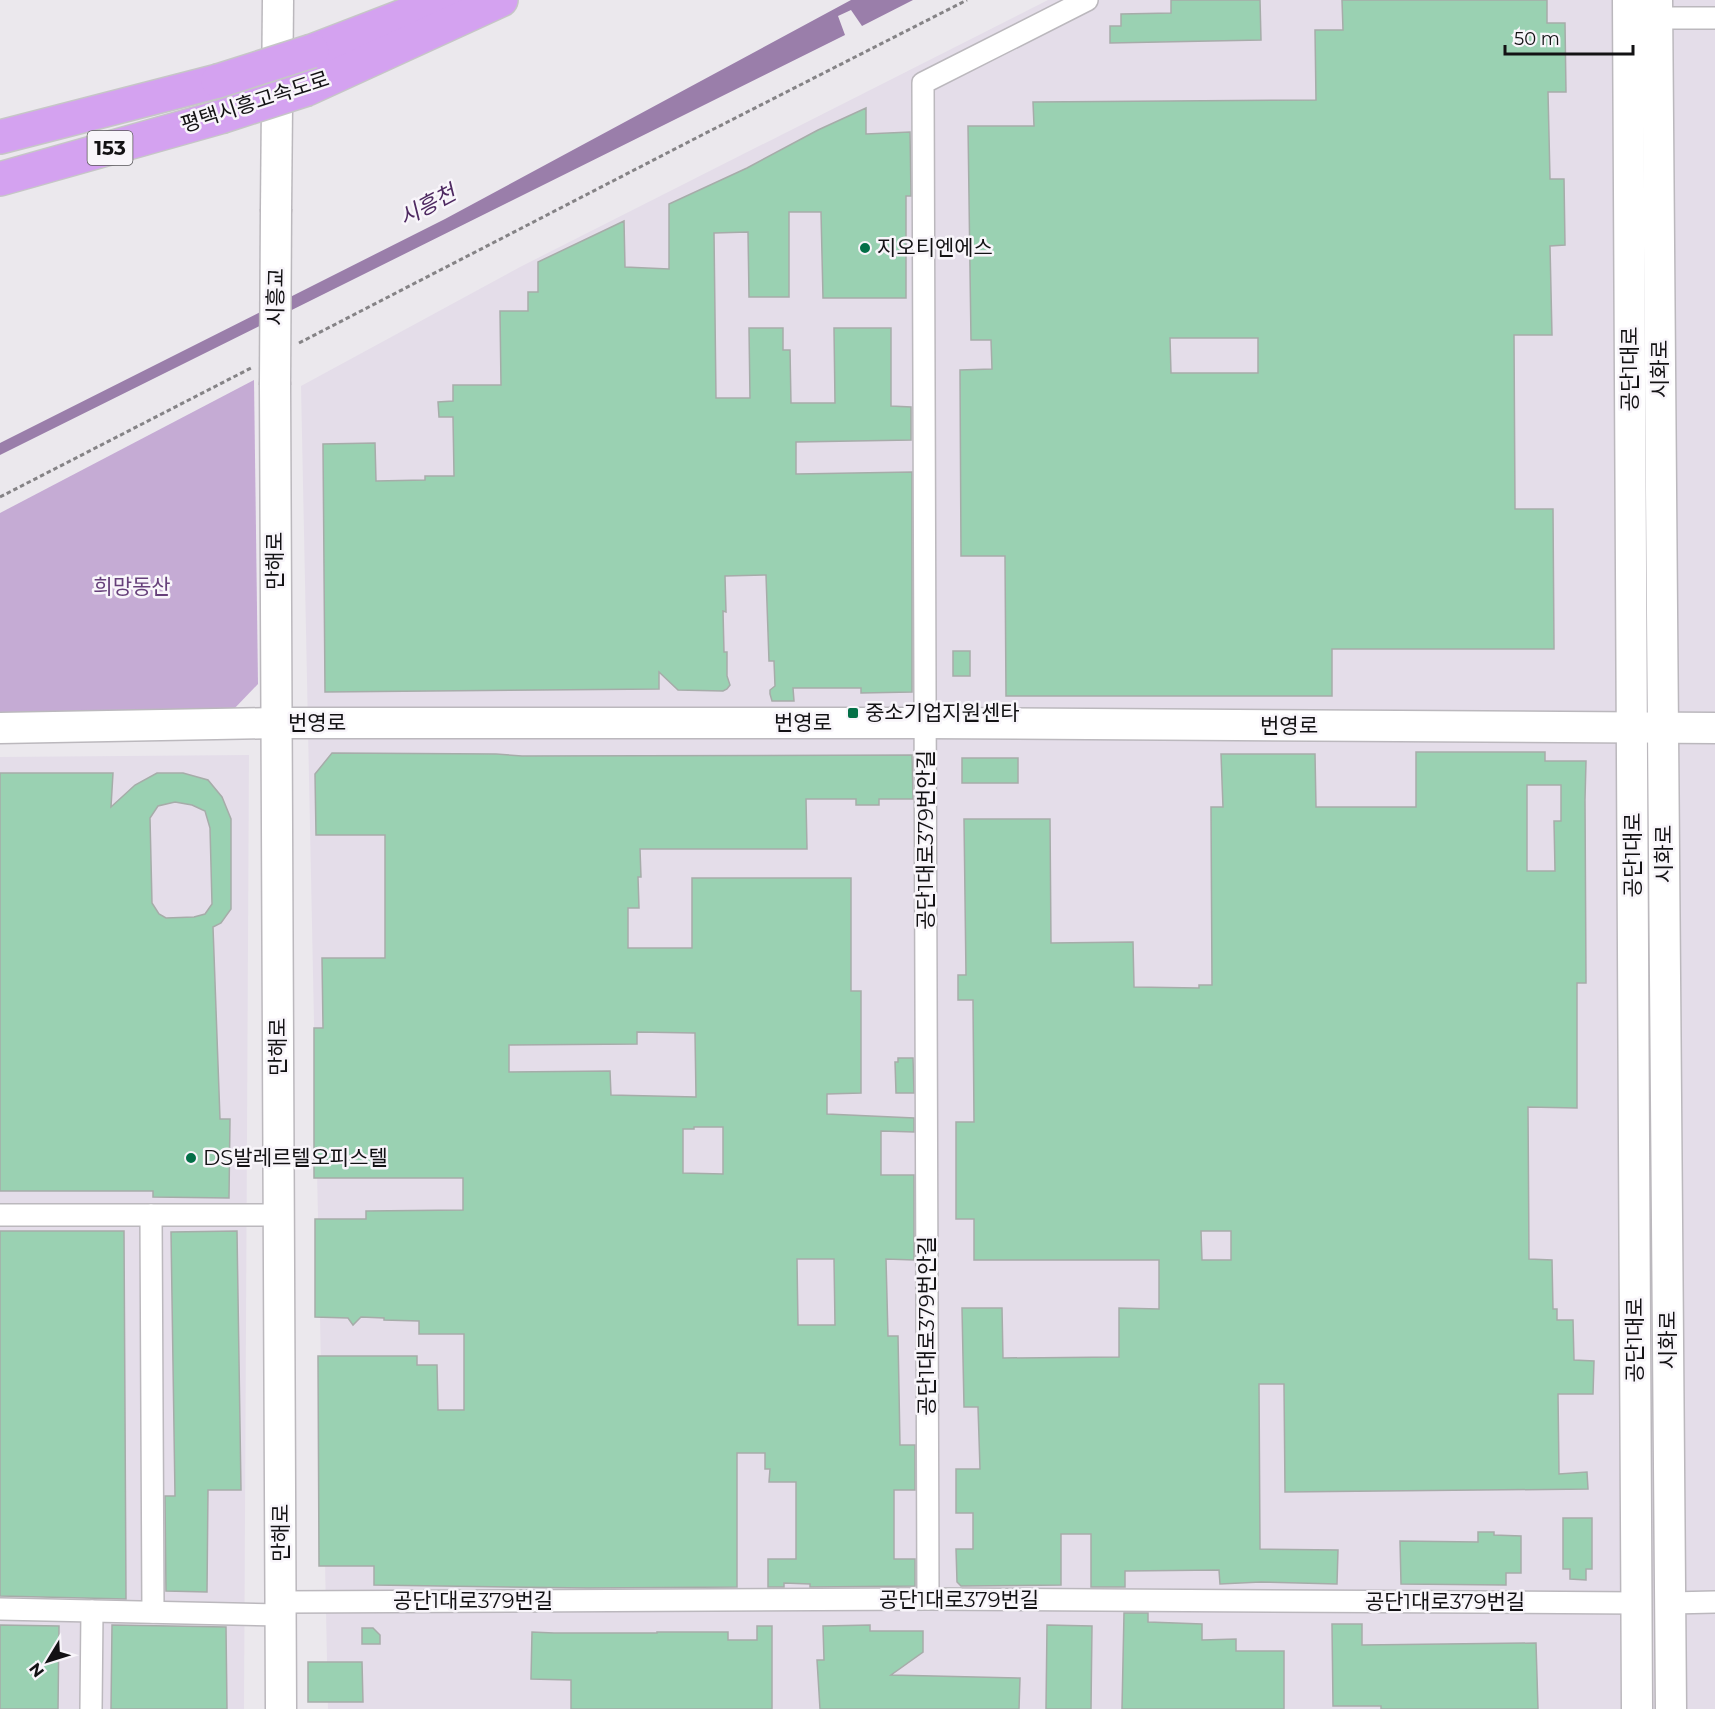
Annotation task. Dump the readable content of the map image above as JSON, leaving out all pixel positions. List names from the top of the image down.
{
  "streets": {
    "highway": ["평택시흥고속도로", "153"],
    "street": [
      "시흥교",
      "공단1대로",
      "시화로",
      "만해로",
      "번영로",
      "공단1대로379번안길",
      "공단1대로379번길"
    ]
  },
  "crossings": [
    ["시흥교", "만해로"],
    ["공단1대로", "번영로"],
    ["공단1대로", "공단1대로379번길"],
    ["시화로", "번영로"],
    ["만해로", "번영로"],
    ["만해로", "공단1대로379번길"],
    ["번영로", "공단1대로379번안길"],
    ["공단1대로379번안길", "공단1대로379번길"]
  ],
  "water": ["시흥천"],
  "parks": ["희망동산"],
  "places": {
    "other": ["지오티엔에스", "DS발레르텔오피스텔"],
    "transit": ["중소기업지원센타"]
  },
  "scale_bar": "50 m",
  "north": "bottom left"
}
